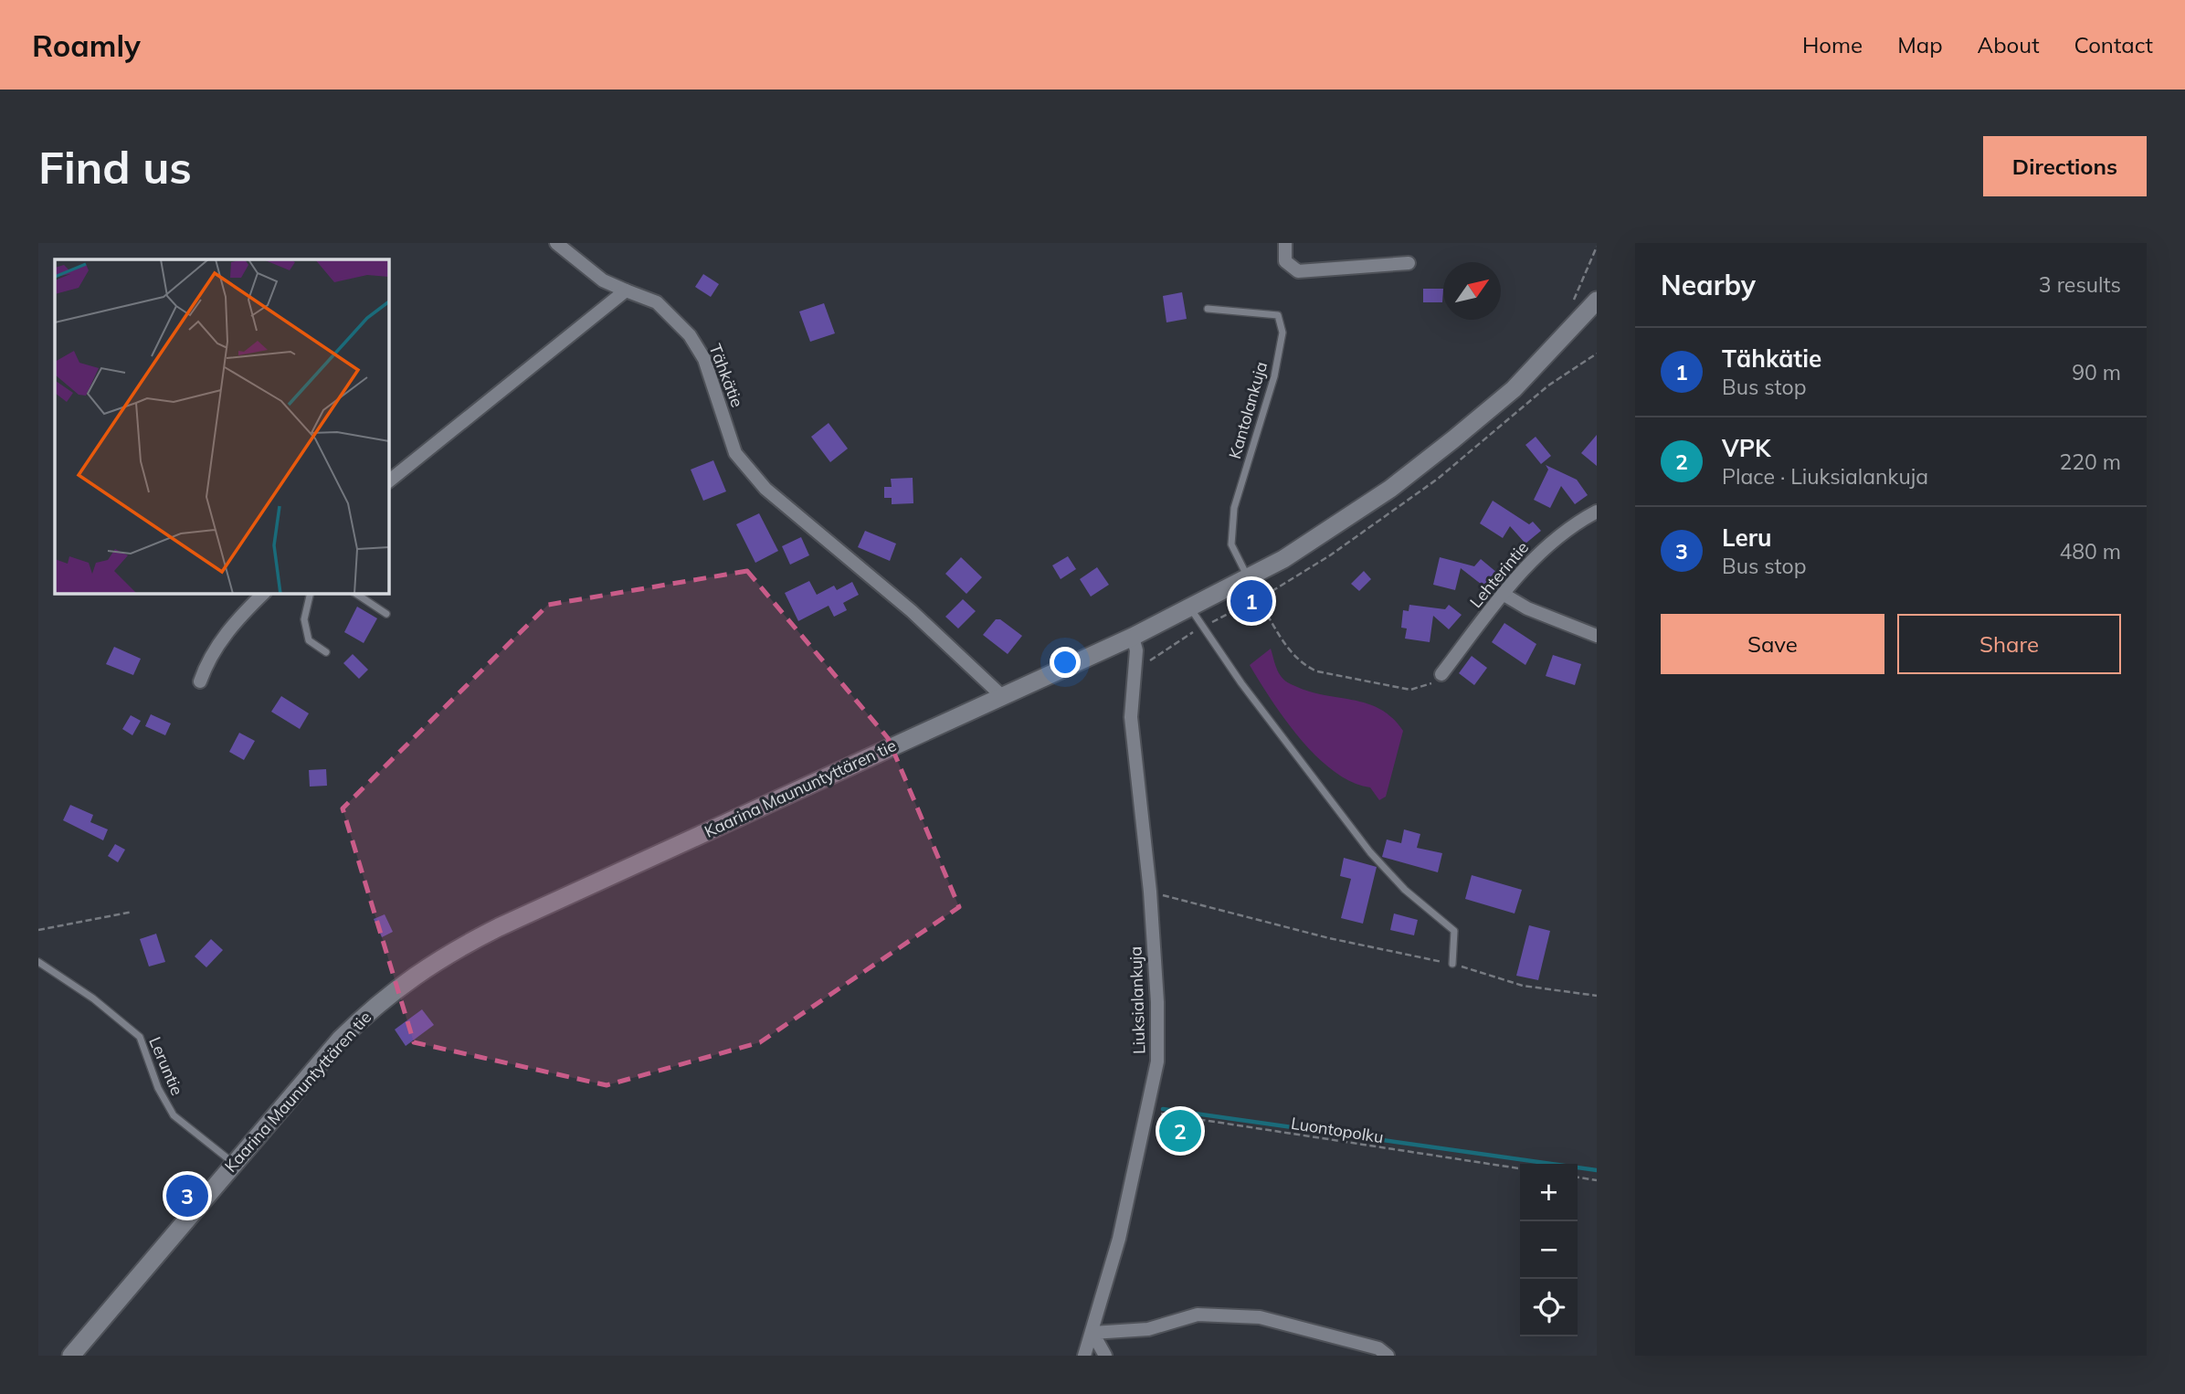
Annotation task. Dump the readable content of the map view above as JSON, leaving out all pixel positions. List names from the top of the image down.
{
  "streets": {
    "main road": ["Kaarina Maununtyttären tie"],
    "street": ["Tähkätie", "Lehterintie", "Liuksialankuja"],
    "lane": ["Kantolankuja", "Leruntie"],
    "path": ["Luontopolku"]
  },
  "crossings": [
    ["Tähkätie", "Kaarina Maununtyttären tie"],
    ["Kantolankuja", "Kaarina Maununtyttären tie"],
    ["Kaarina Maununtyttären tie", "Liuksialankuja"],
    ["Kaarina Maununtyttären tie", "Leruntie"],
    ["Liuksialankuja", "Luontopolku"]
  ],
  "north": "top right",
  "page": {
    "header": "Roamly",
    "nav": [
      "Home",
      "Map",
      "About",
      "Contact"
    ],
    "buttons": [
      "Directions",
      ["Save", "Share"]
    ],
    "title": "Find us",
    "heading": ["Nearby", "3 results"],
    "list": [
      {
        "mark": "1",
        "name": "Tähkätie",
        "note": "Bus stop",
        "value": "90 m"
      },
      {
        "mark": "2",
        "name": "VPK",
        "note": "Place · Liuksialankuja",
        "value": "220 m"
      },
      {
        "mark": "3",
        "name": "Leru",
        "note": "Bus stop",
        "value": "480 m"
      }
    ],
    "pins": ["1", "2", "3"],
    "map_buttons": ["+", "−"]
  }
}
